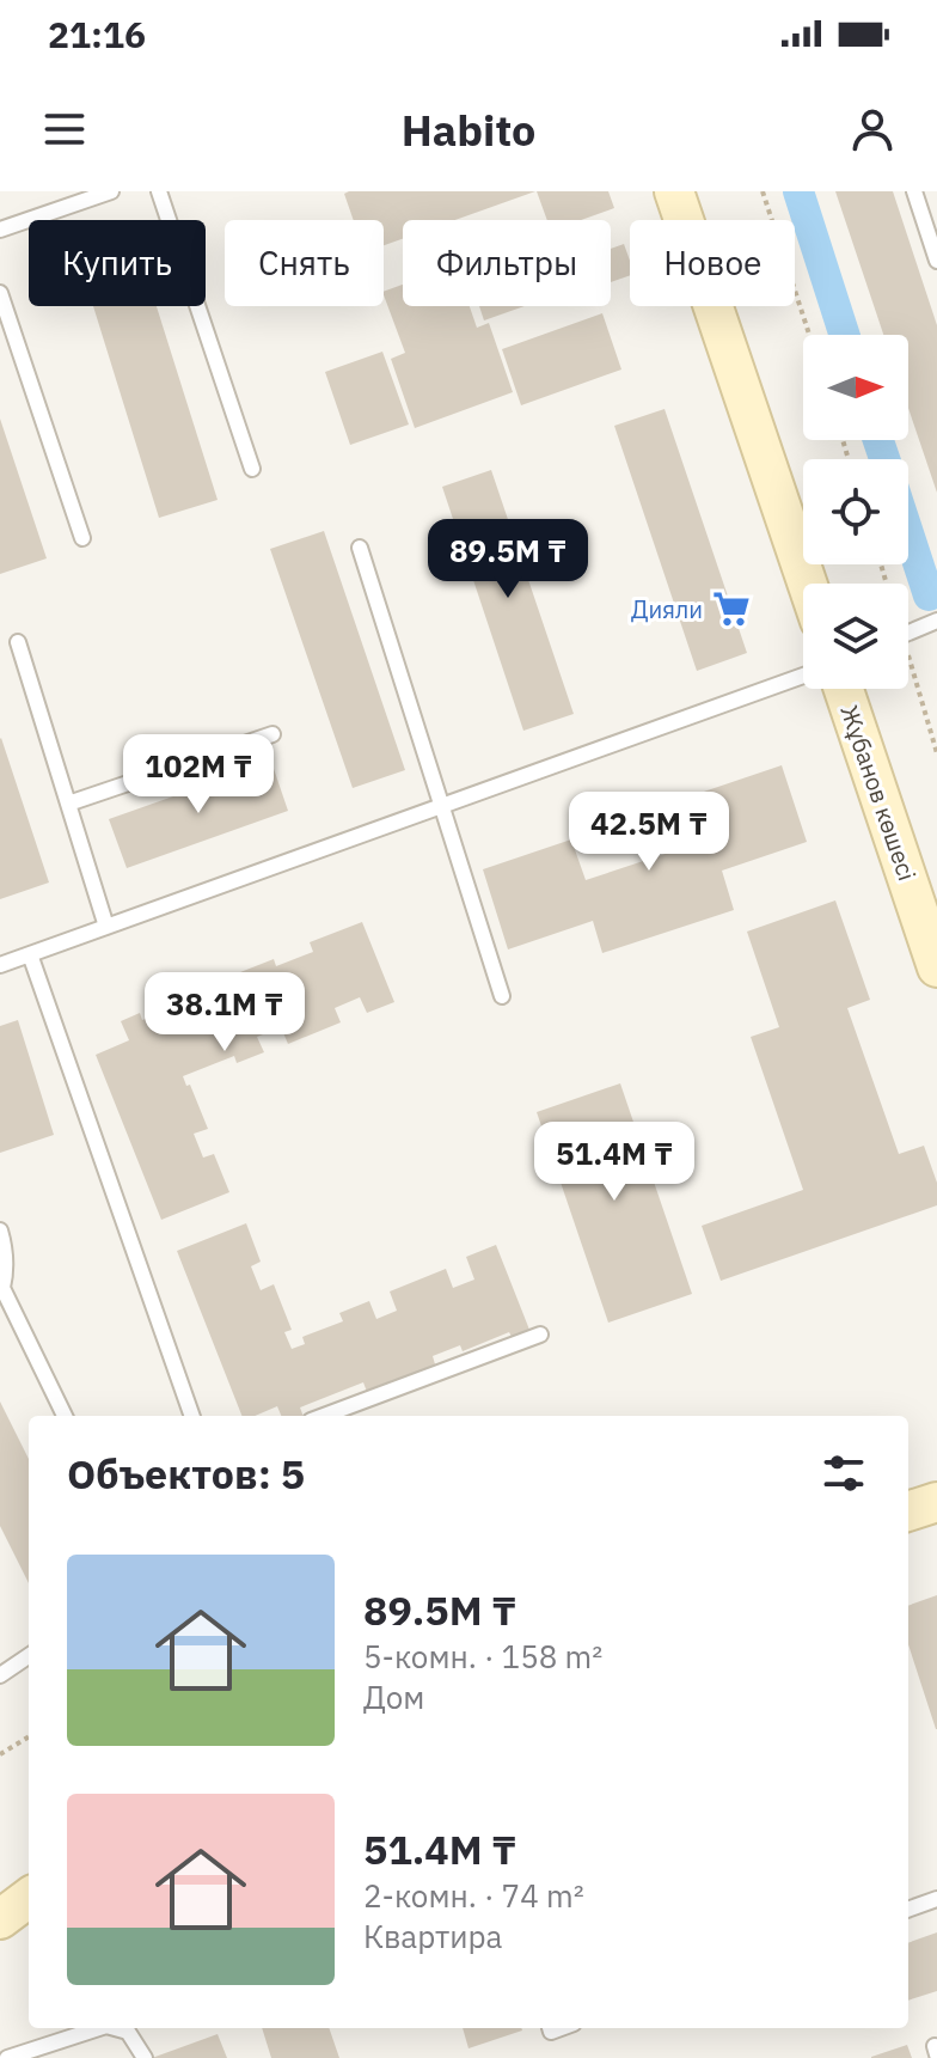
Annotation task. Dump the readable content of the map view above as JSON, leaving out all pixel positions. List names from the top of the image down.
{
  "streets": {
    "main road": ["Жұбанов көшесі"]
  },
  "places": {
    "supermarket": ["Дияли"]
  },
  "north": "right",
  "page": {
    "status": "21:16",
    "header": "Habito",
    "chip": [
      "Купить",
      "Снять",
      "Фильтры",
      "Новое"
    ],
    "price": [
      "89.5M ₸",
      "102M ₸",
      "42.5M ₸",
      "38.1M ₸",
      "51.4M ₸"
    ],
    "heading": "Объектов: 5",
    "list": [
      {
        "name": "89.5M ₸",
        "note": "5-комн. · 158 m² · Дом"
      },
      {
        "name": "51.4M ₸",
        "note": "2-комн. · 74 m² · Квартира"
      }
    ]
  }
}
